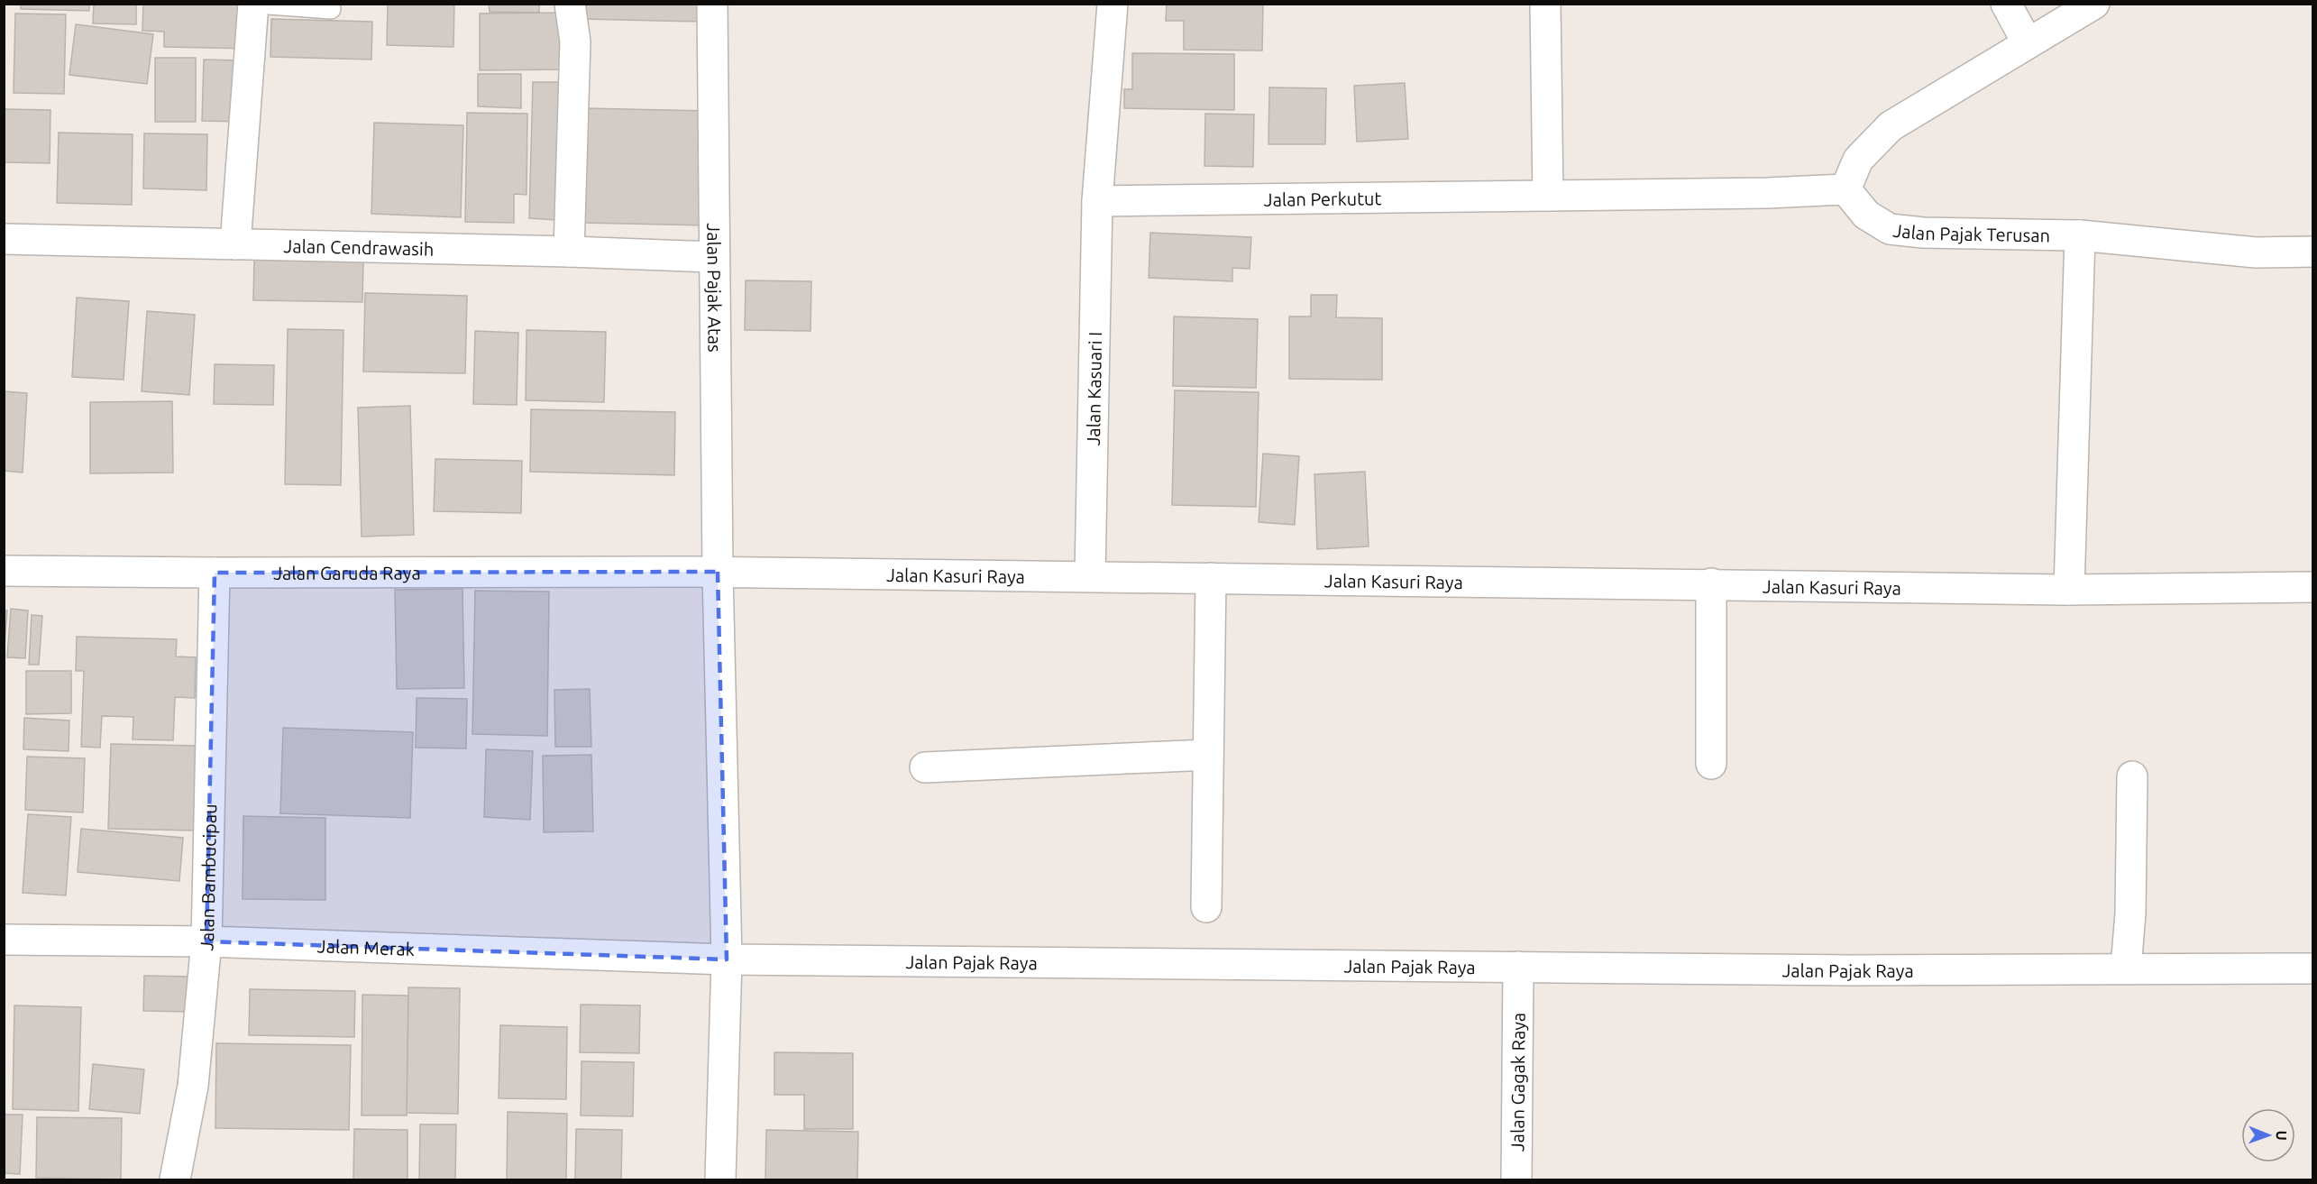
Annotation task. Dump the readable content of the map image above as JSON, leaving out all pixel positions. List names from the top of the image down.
{
  "streets": {
    "street": [
      "Jalan Perkutut",
      "Jalan Pajak Terusan",
      "Jalan Cendrawasih",
      "Jalan Pajak Atas",
      "Jalan Kasuari I",
      "Jalan Garuda Raya",
      "Jalan Kasuri Raya",
      "Jalan Bambucipau",
      "Jalan Merak",
      "Jalan Pajak Raya",
      "Jalan Gagak Raya"
    ]
  },
  "crossings": [
    ["Jalan Perkutut", "Jalan Kasuari I"],
    ["Jalan Cendrawasih", "Jalan Pajak Atas"],
    ["Jalan Pajak Atas", "Jalan Garuda Raya"],
    ["Jalan Pajak Atas", "Jalan Kasuri Raya"],
    ["Jalan Pajak Atas", "Jalan Merak"],
    ["Jalan Pajak Atas", "Jalan Pajak Raya"],
    ["Jalan Kasuari I", "Jalan Kasuri Raya"],
    ["Jalan Garuda Raya", "Jalan Kasuri Raya"],
    ["Jalan Garuda Raya", "Jalan Bambucipau"],
    ["Jalan Bambucipau", "Jalan Merak"],
    ["Jalan Merak", "Jalan Pajak Raya"],
    ["Jalan Pajak Raya", "Jalan Gagak Raya"]
  ],
  "north": "right"
}
